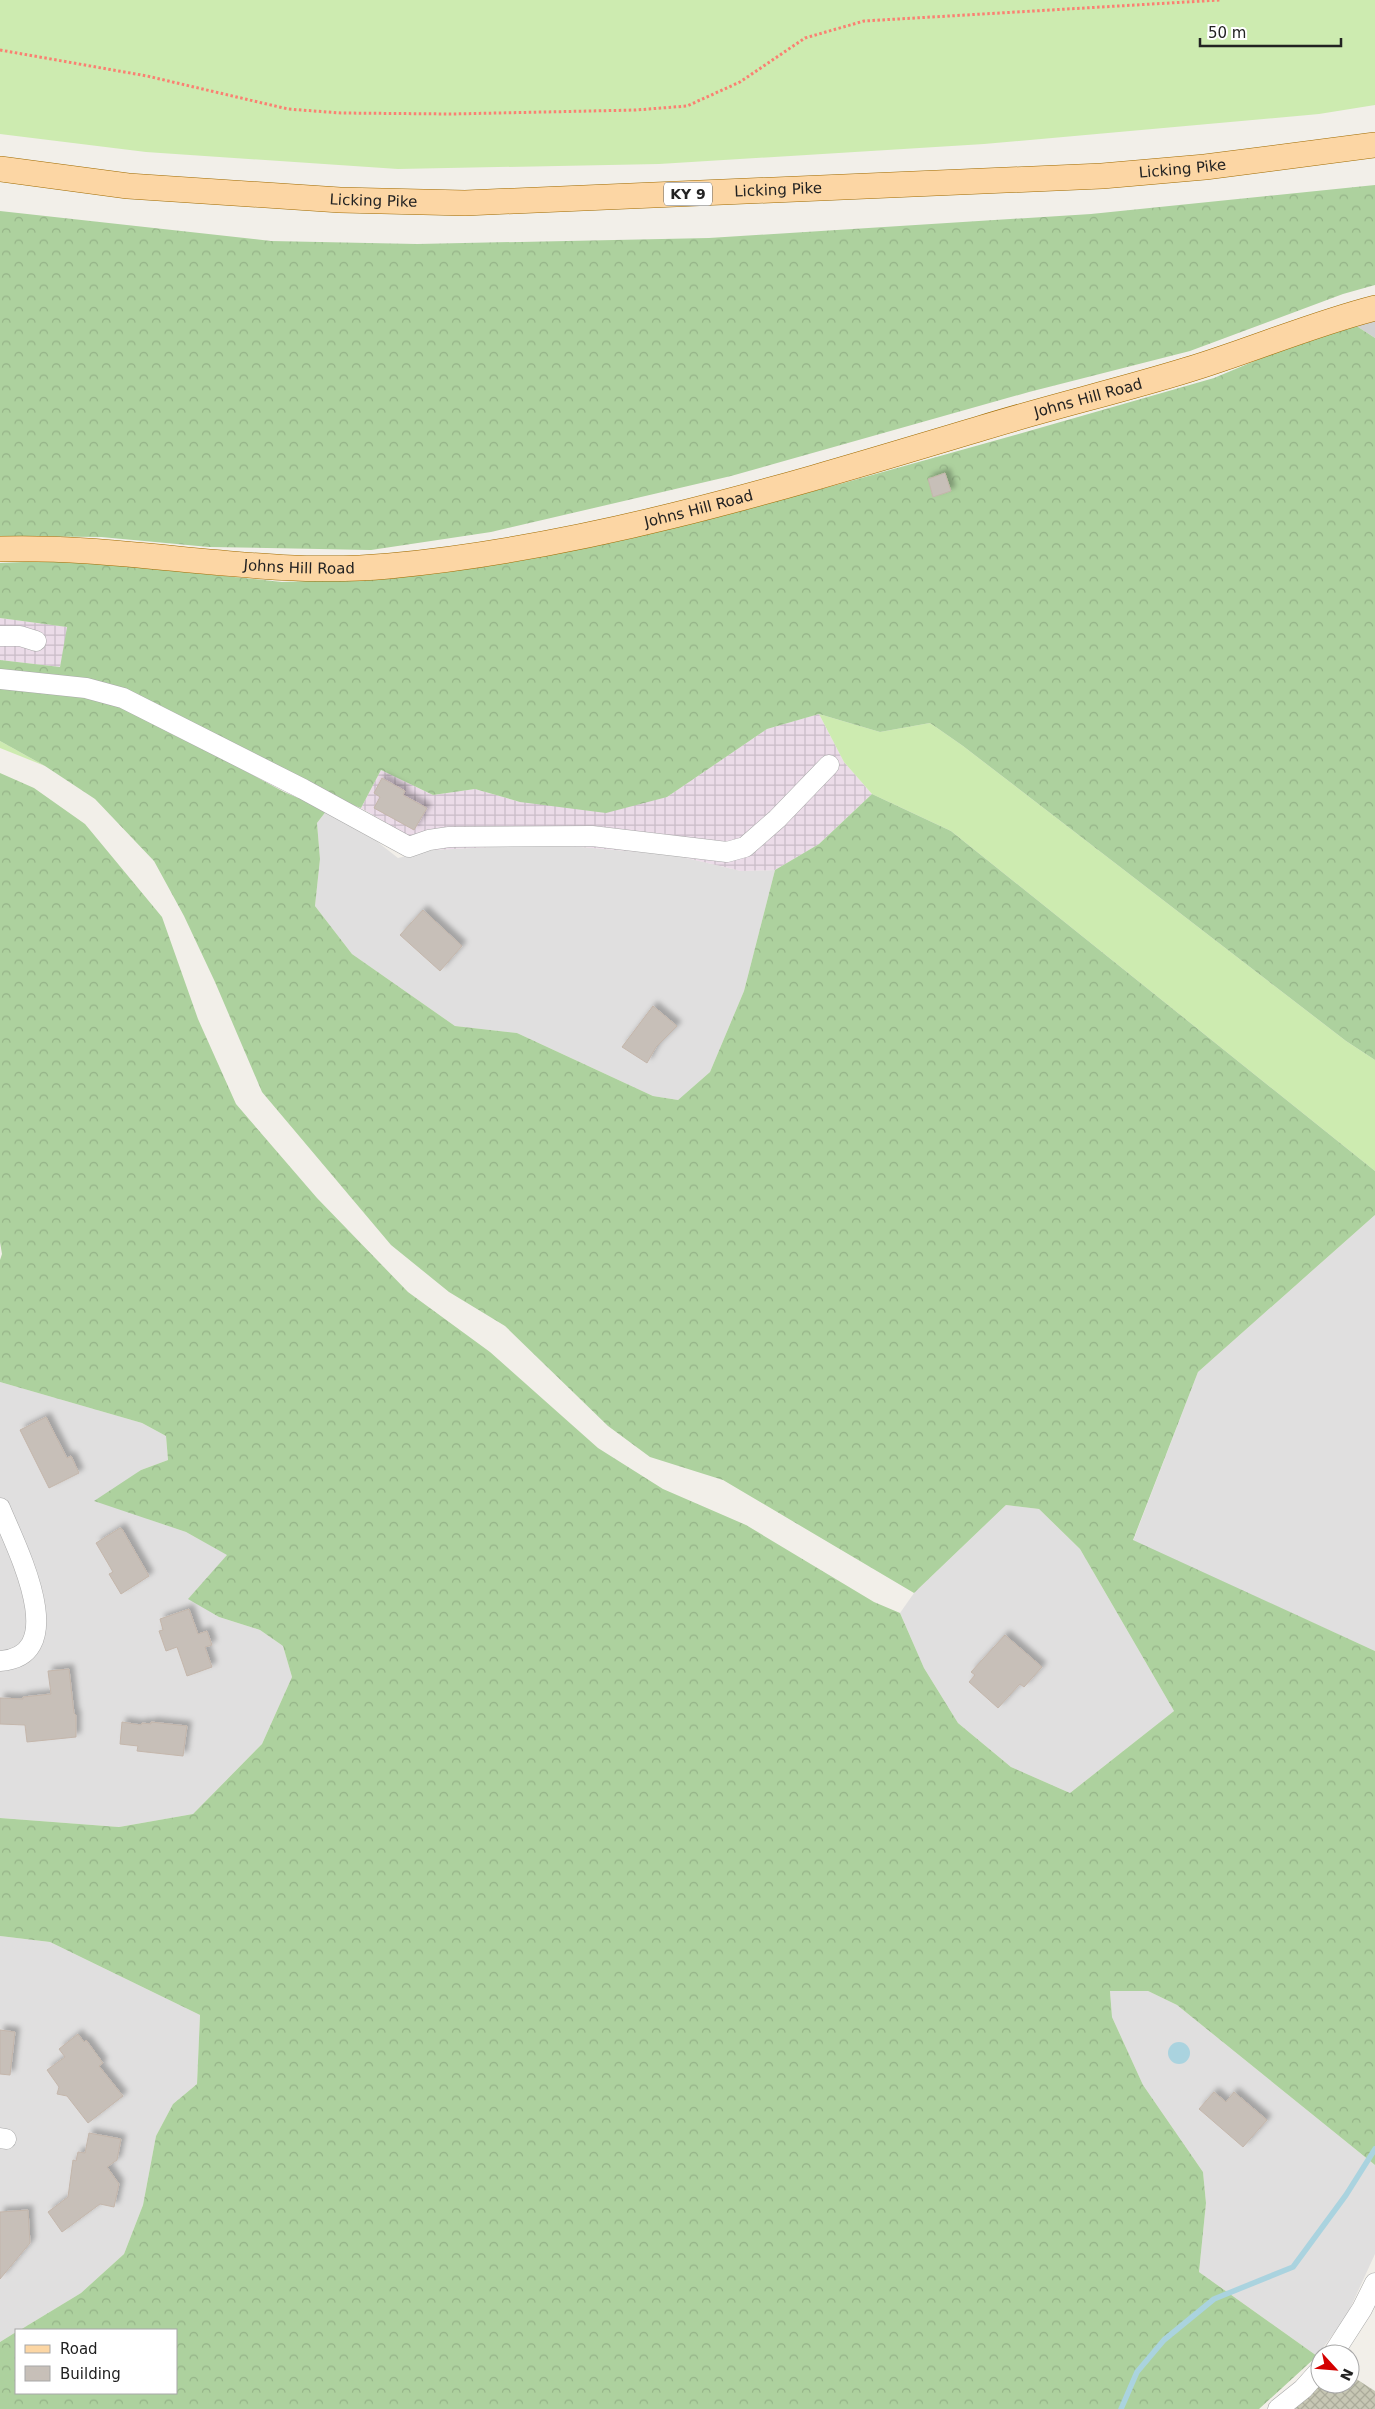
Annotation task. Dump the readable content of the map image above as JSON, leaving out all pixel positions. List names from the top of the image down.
{
  "streets": {
    "main road": ["Licking Pike", "KY 9", "Johns Hill Road"]
  },
  "legend": ["Road", "Building"],
  "scale_bar": "50 m",
  "north": "bottom right"
}
